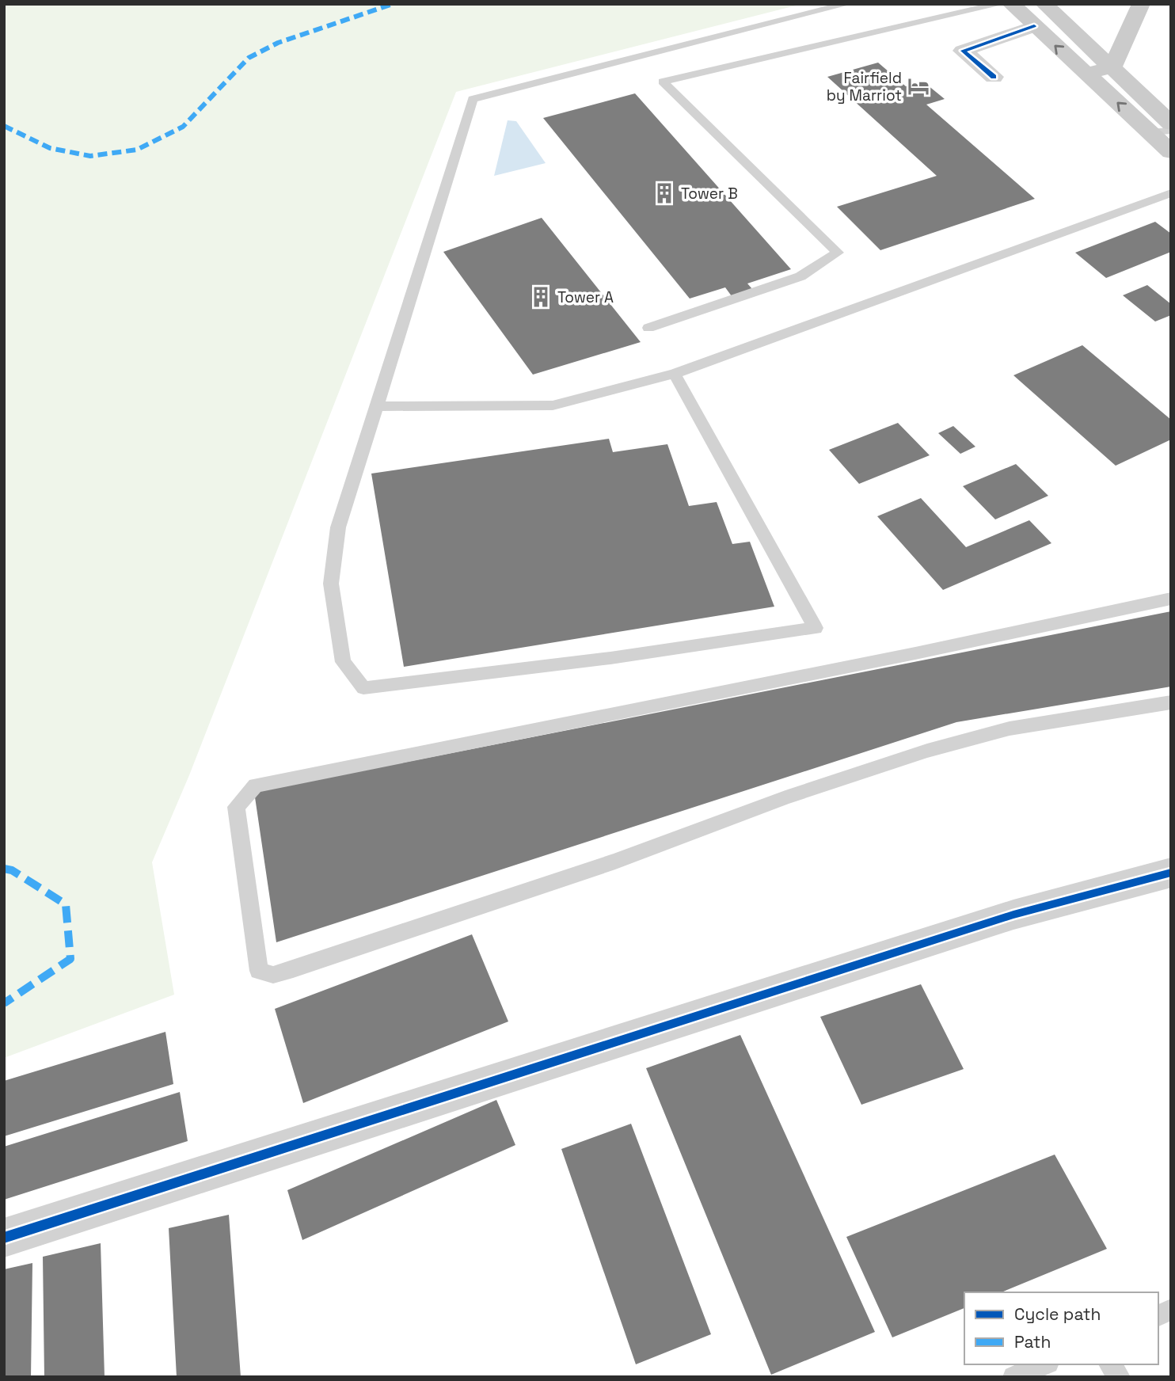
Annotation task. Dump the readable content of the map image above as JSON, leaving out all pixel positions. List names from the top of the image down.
{
  "places": {
    "hotel": ["Fairfield by Marriot"],
    "building": ["Tower B", "Tower A"]
  },
  "legend": ["Cycle path", "Path"]
}
